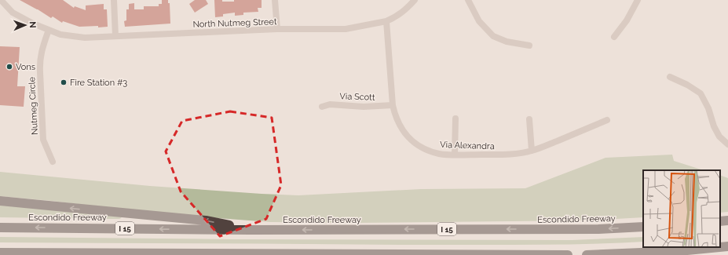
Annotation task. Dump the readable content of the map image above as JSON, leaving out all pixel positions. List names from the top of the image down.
{
  "streets": {
    "highway": ["Escondido Freeway", "I 15"],
    "street": [
      "North Nutmeg Street",
      "Via Scott",
      "Nutmeg Circle",
      "Via Alexandra"
    ]
  },
  "crossings": [
    ["North Nutmeg Street", "Nutmeg Circle"],
    ["North Nutmeg Street", "Via Alexandra"],
    ["Via Scott", "Via Alexandra"]
  ],
  "places": ["Vons", "Fire Station #3"],
  "north": "right"
}
